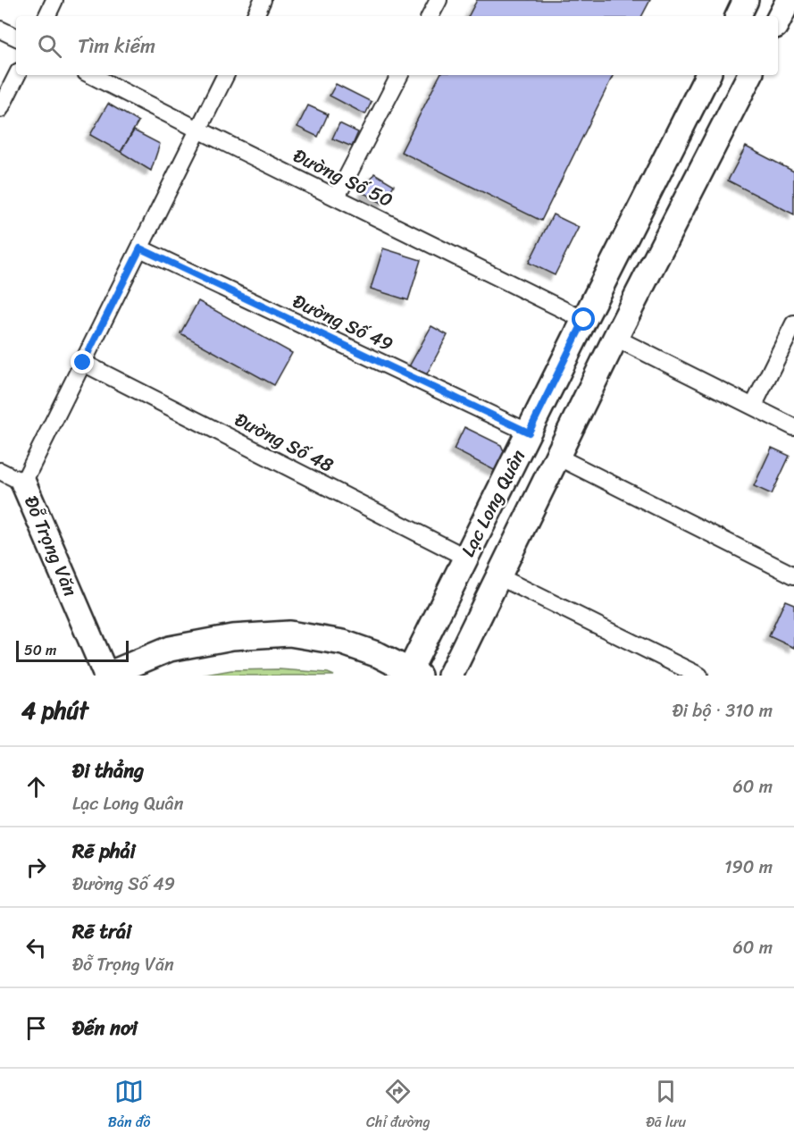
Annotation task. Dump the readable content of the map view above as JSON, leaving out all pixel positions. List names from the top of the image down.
{
  "streets": {
    "main road": ["Lạc Long Quân", "Đỗ Trọng Văn"],
    "street": ["Đường Số 50", "Đường Số 49", "Đường Số 48"]
  },
  "crossings": [
    ["Đường Số 50", "Lạc Long Quân"],
    ["Đường Số 50", "Đỗ Trọng Văn"],
    ["Đường Số 49", "Lạc Long Quân"],
    ["Đường Số 49", "Đỗ Trọng Văn"],
    ["Đường Số 48", "Lạc Long Quân"],
    ["Đường Số 48", "Đỗ Trọng Văn"],
    ["Lạc Long Quân", "Đỗ Trọng Văn"]
  ],
  "scale_bar": "50 m",
  "page": {
    "search": "Tìm kiếm",
    "scale": "50 m",
    "heading": ["4 phút", "Đi bộ · 310 m"],
    "list": [
      ["Đi thẳng", "Lạc Long Quân", "60 m"],
      ["Rẽ phải", "Đường Số 49", "190 m"],
      ["Rẽ trái", "Đỗ Trọng Văn", "60 m"],
      "Đến nơi"
    ],
    "nav": ["Bản đồ", "Chỉ đường", "Đã lưu"]
  }
}
